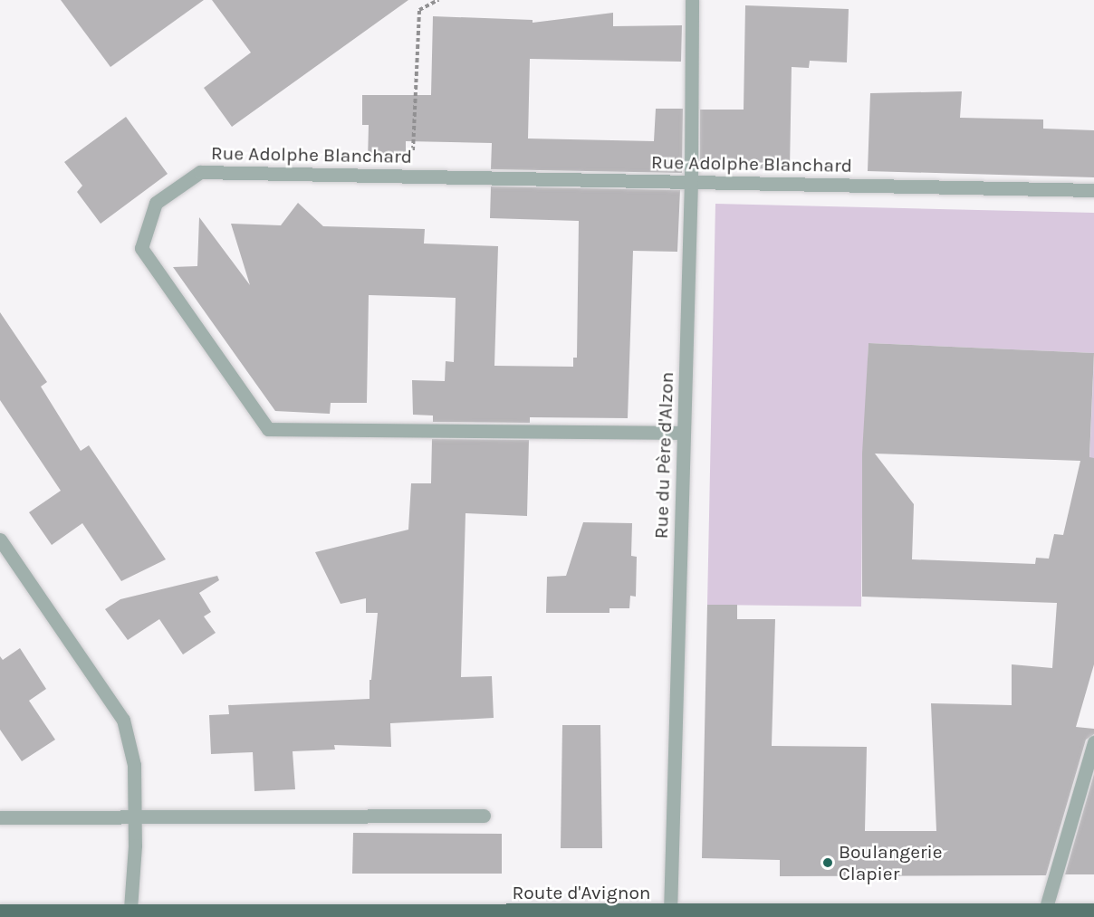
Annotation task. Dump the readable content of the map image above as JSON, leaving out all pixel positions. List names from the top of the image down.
{
  "streets": {
    "main road": ["Route d'Avignon"],
    "street": ["Rue Adolphe Blanchard", "Rue du Père d'Alzon"]
  },
  "crossings": [
    ["Rue Adolphe Blanchard", "Rue du Père d'Alzon"],
    ["Rue du Père d'Alzon", "Route d'Avignon"]
  ],
  "places": ["Boulangerie Clapier"]
}
